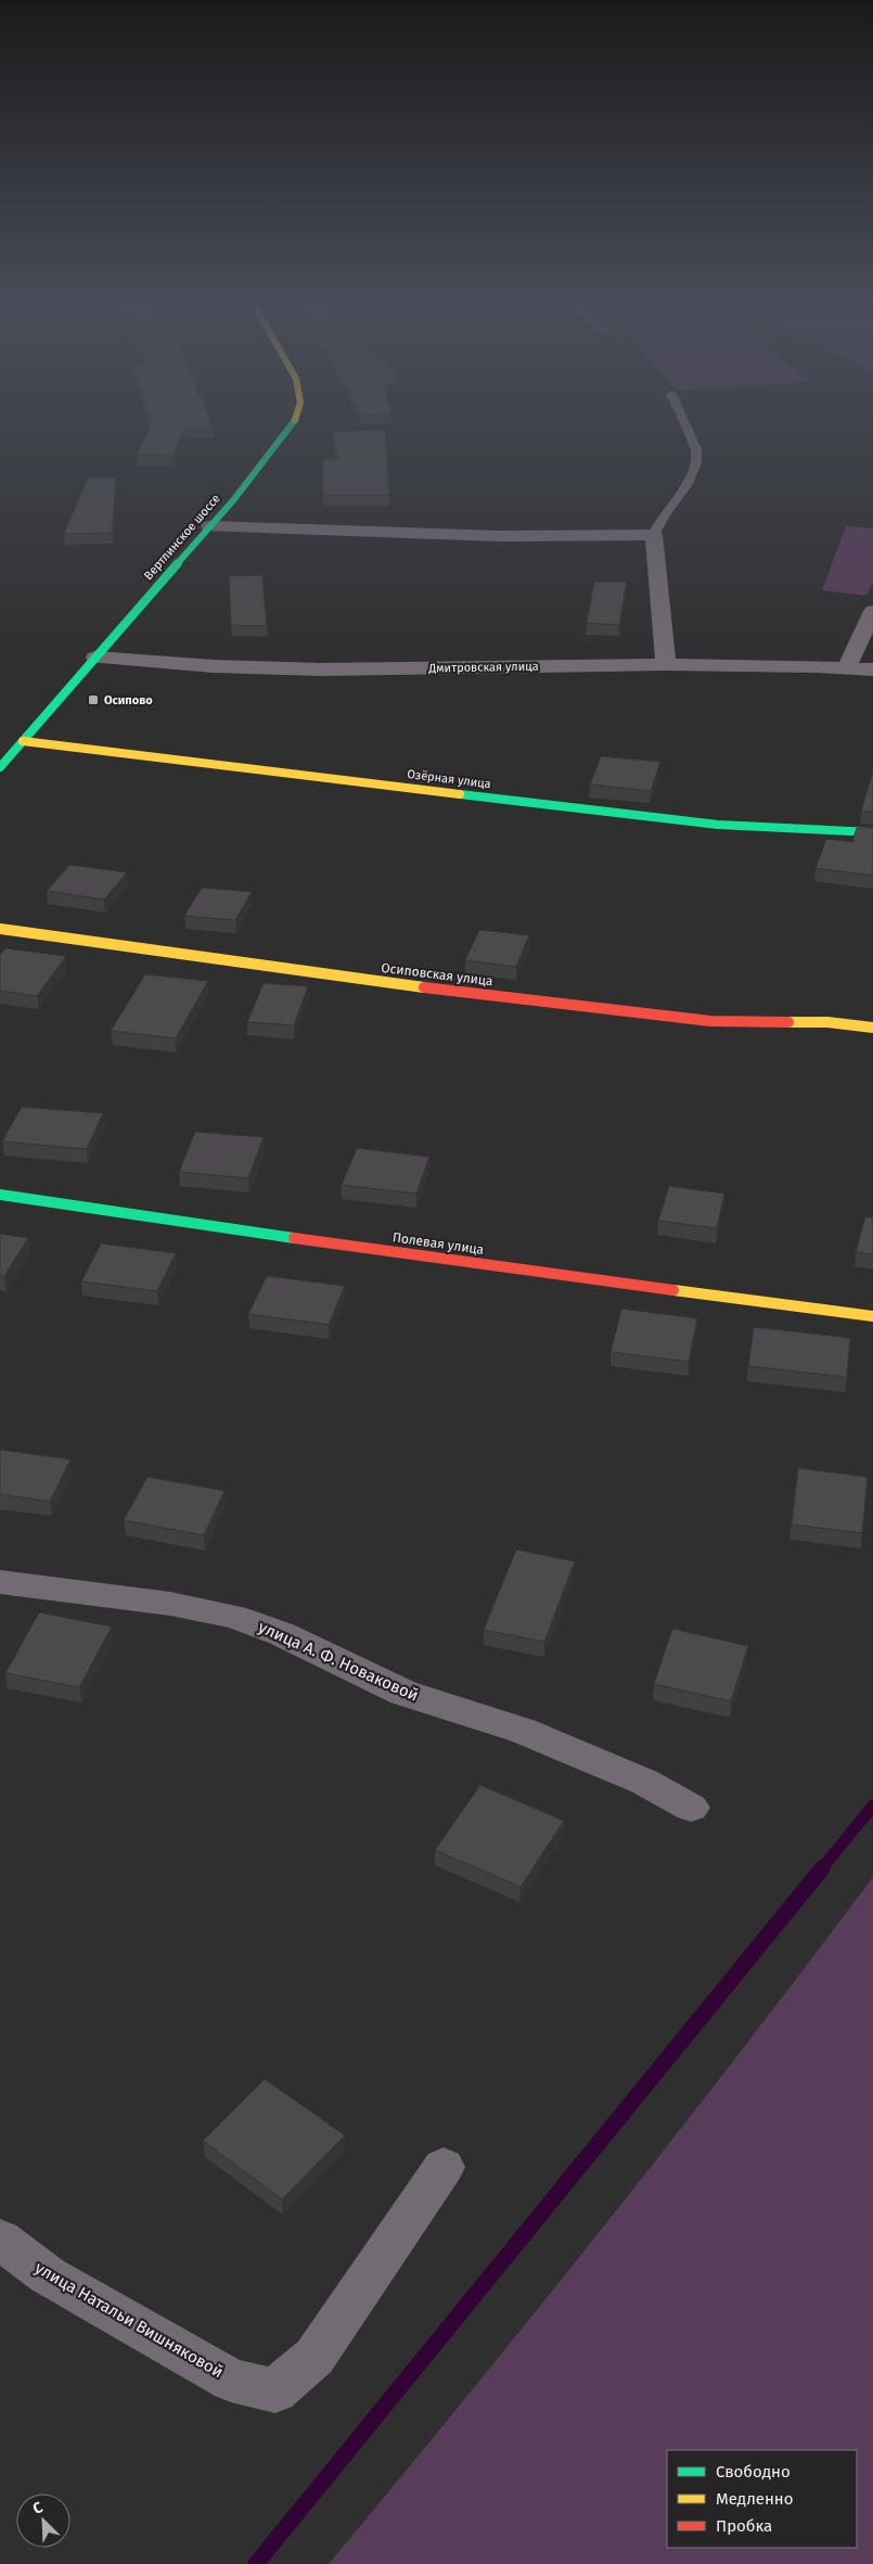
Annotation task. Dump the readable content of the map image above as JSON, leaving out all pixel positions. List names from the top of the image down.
{
  "streets": {
    "street": [
      "Вертлинское шоссе",
      "Дмитровская улица",
      "Озёрная улица",
      "Осиповская улица",
      "Полевая улица",
      "улица А. Ф. Новаковой",
      "улица Натальи Вишняковой"
    ]
  },
  "crossings": [
    ["Вертлинское шоссе", "Дмитровская улица"],
    ["Вертлинское шоссе", "Озёрная улица"]
  ],
  "places": {
    "transit": ["Осипово"]
  },
  "legend": ["Свободно", "Медленно", "Пробка"],
  "north": "top left"
}
